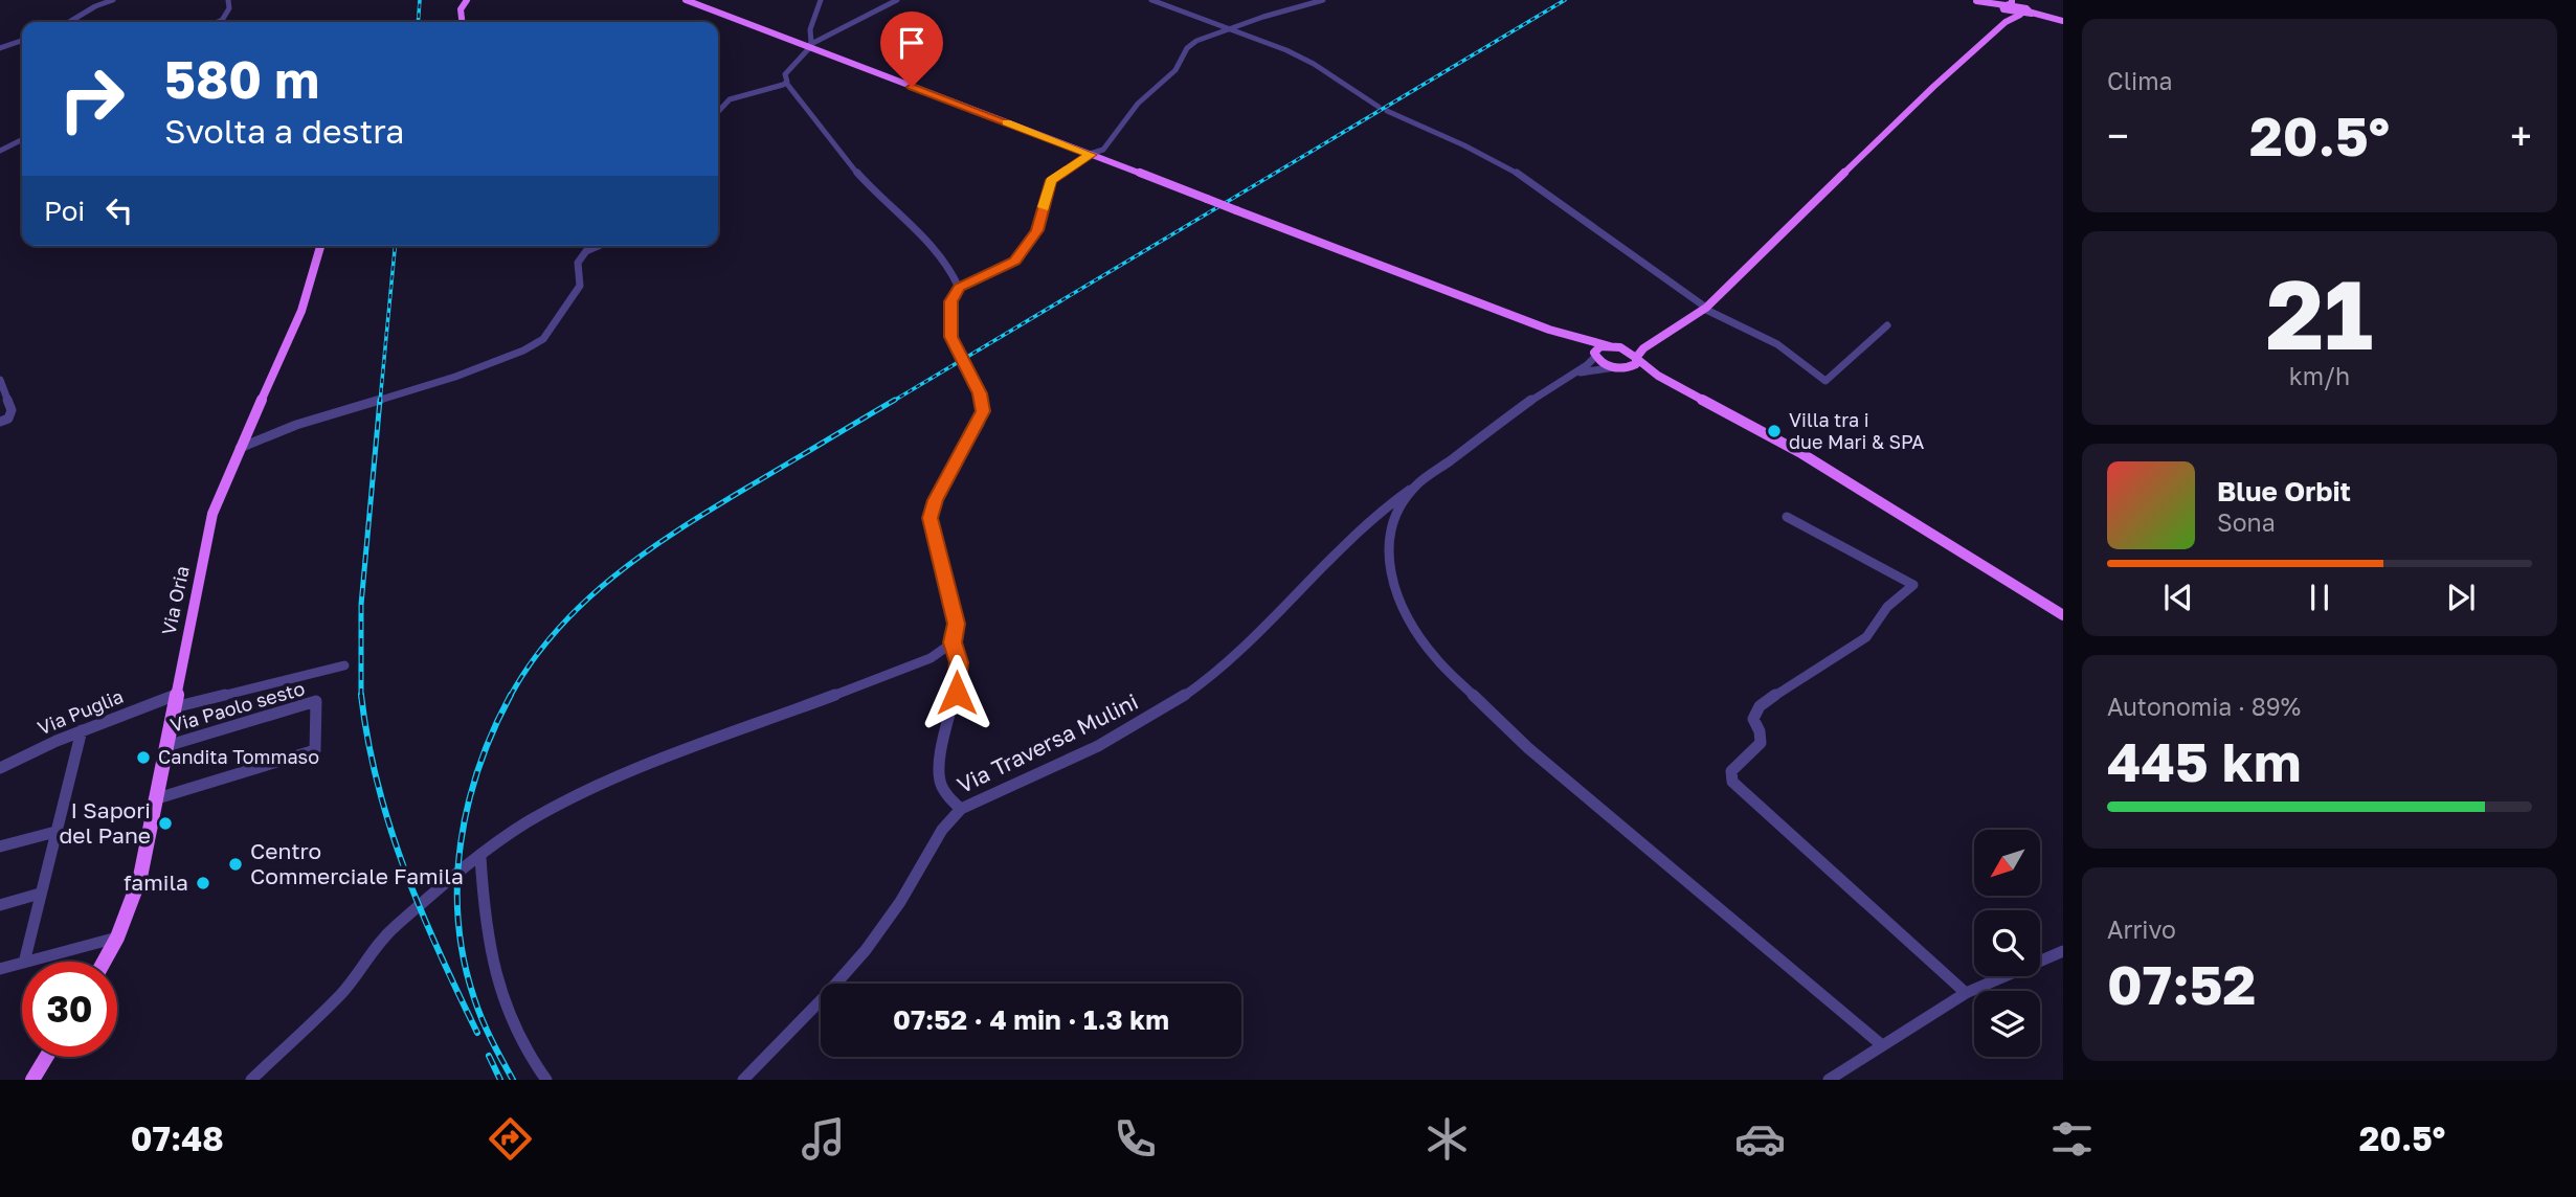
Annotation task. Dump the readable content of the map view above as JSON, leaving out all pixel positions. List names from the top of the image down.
{
  "streets": {
    "main road": ["Via Oria"],
    "street": ["Via Paolo sesto", "Via Puglia", "Via Traversa Mulini"]
  },
  "crossings": [
    ["Via Oria", "Via Paolo sesto"],
    ["Via Oria", "Via Puglia"]
  ],
  "places": [
    "Villa tra i due Mari & SPA",
    "Candita Tommaso",
    "I Sapori del Pane",
    "Centro Commerciale Famila",
    "famila"
  ],
  "north": "bottom left",
  "page": {
    "tile": [
      "Clima",
      ["21", "km/h"],
      ["Autonomia · 89%", "445 km"],
      ["Arrivo", "07:52"]
    ],
    "turn": ["580 m", "Svolta a destra"],
    "heat": ["−", "20.5°", "+"],
    "then": "Poi",
    "song": ["Blue Orbit", "Sona"],
    "limit": "30",
    "trip": "07:52 · 4 min · 1.3 km",
    "tabs": ["07:48", "20.5°"]
  }
}
